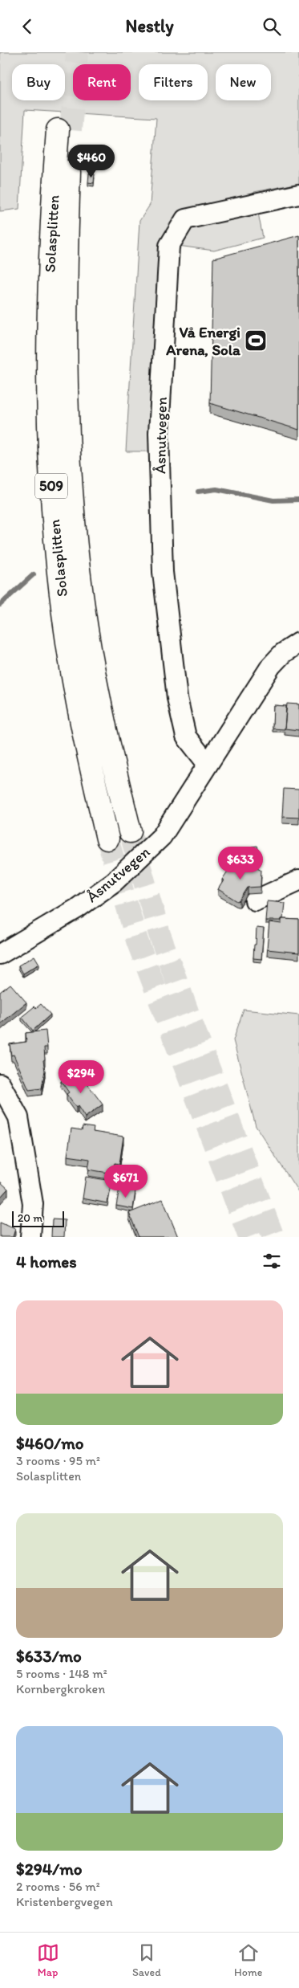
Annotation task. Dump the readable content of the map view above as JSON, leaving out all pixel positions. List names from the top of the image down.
{
  "streets": {
    "highway": ["Solasplitten", "509"],
    "street": ["Åsnutvegen"]
  },
  "places": {
    "sports": ["Vå Energi Arena, Sola"]
  },
  "scale_bar": "20 m",
  "page": {
    "header": "Nestly",
    "chip": [
      "Buy",
      "Rent",
      "Filters",
      "New"
    ],
    "price": [
      "$460",
      "$633",
      "$294",
      "$671"
    ],
    "scale": "20 m",
    "heading": "4 homes",
    "list": [
      {
        "name": "$460/mo",
        "note": "3 rooms · 95 m² · Solasplitten"
      },
      {
        "name": "$633/mo",
        "note": "5 rooms · 148 m² · Kornbergkroken"
      },
      {
        "name": "$294/mo",
        "note": "2 rooms · 56 m² · Kristenbergvegen"
      }
    ],
    "tabs": ["Map", "Saved", "Home"]
  }
}
